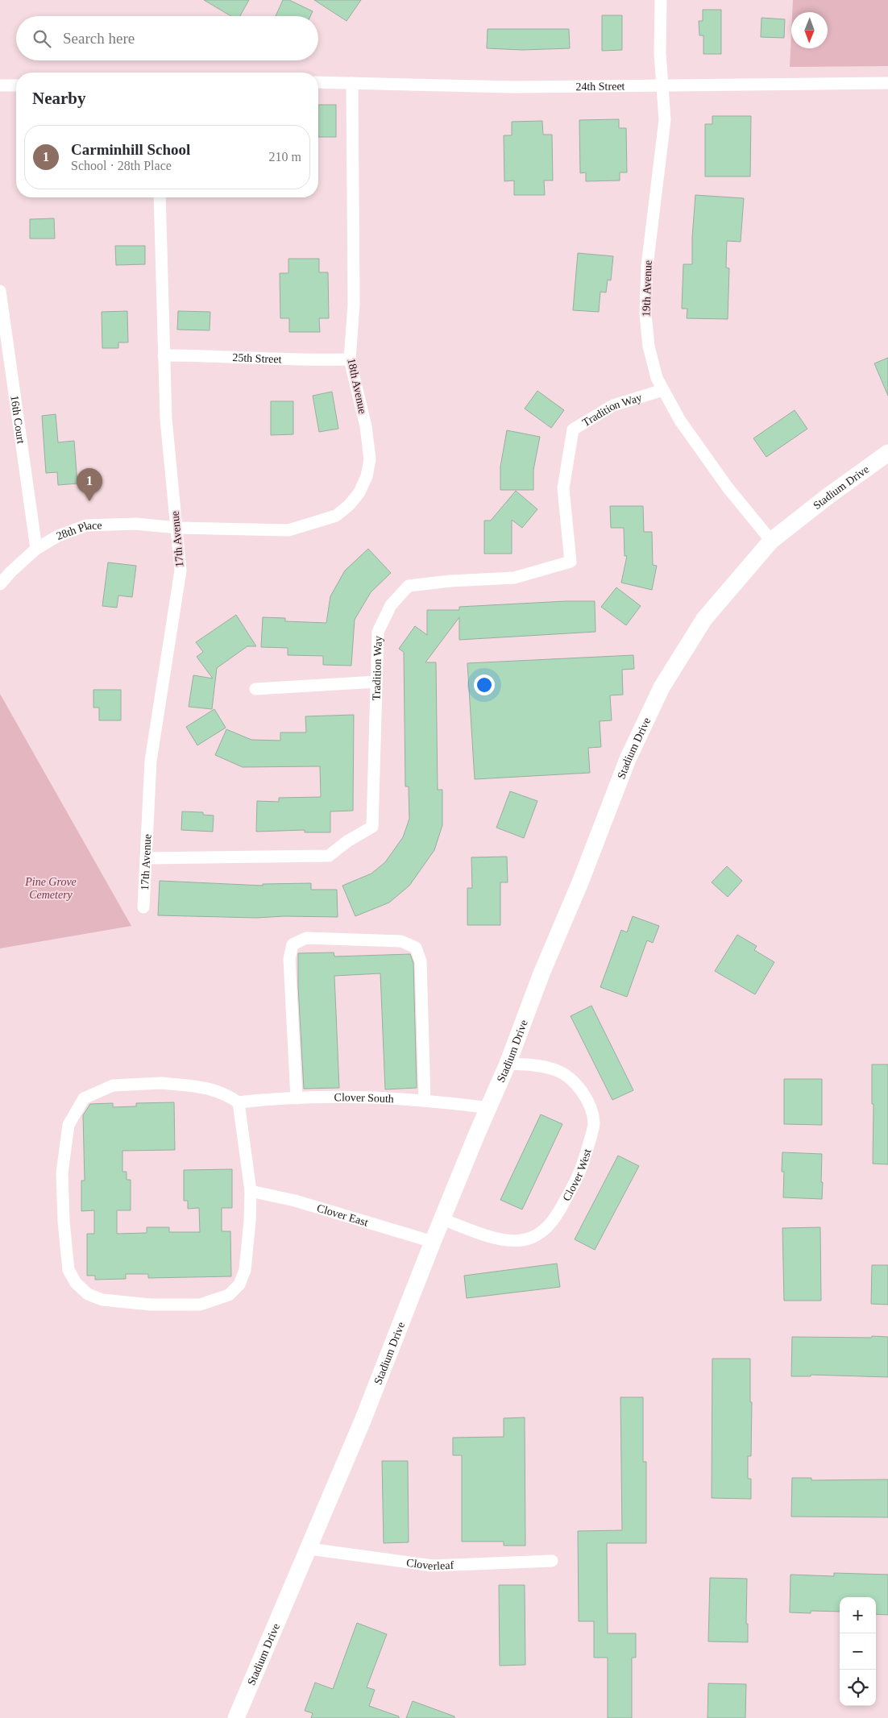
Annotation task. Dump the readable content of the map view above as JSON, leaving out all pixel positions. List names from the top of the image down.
{
  "streets": {
    "street": [
      "24th Street",
      "19th Avenue",
      "25th Street",
      "18th Avenue",
      "Tradition Way",
      "16th Court",
      "Stadium Drive",
      "28th Place",
      "17th Avenue",
      "Clover South",
      "Clover West",
      "Clover East",
      "Cloverleaf"
    ]
  },
  "crossings": [
    ["24th Street", "19th Avenue"],
    ["24th Street", "18th Avenue"],
    ["19th Avenue", "Tradition Way"],
    ["19th Avenue", "Stadium Drive"],
    ["25th Street", "18th Avenue"],
    ["25th Street", "17th Avenue"],
    ["18th Avenue", "28th Place"],
    ["18th Avenue", "17th Avenue"],
    ["Tradition Way", "17th Avenue"],
    ["16th Court", "28th Place"],
    ["Stadium Drive", "Clover South"],
    ["Stadium Drive", "Clover West"],
    ["Stadium Drive", "Clover East"],
    ["Stadium Drive", "Cloverleaf"],
    ["28th Place", "17th Avenue"]
  ],
  "parks": ["Pine Grove Cemetery"],
  "north": "bottom",
  "page": {
    "search": "Search here",
    "heading": "Nearby",
    "list": [
      {
        "mark": "1",
        "name": "Carminhill School",
        "note": "School · 28th Place",
        "value": "210 m"
      }
    ],
    "pins": "1",
    "map_buttons": ["+", "−"]
  }
}
